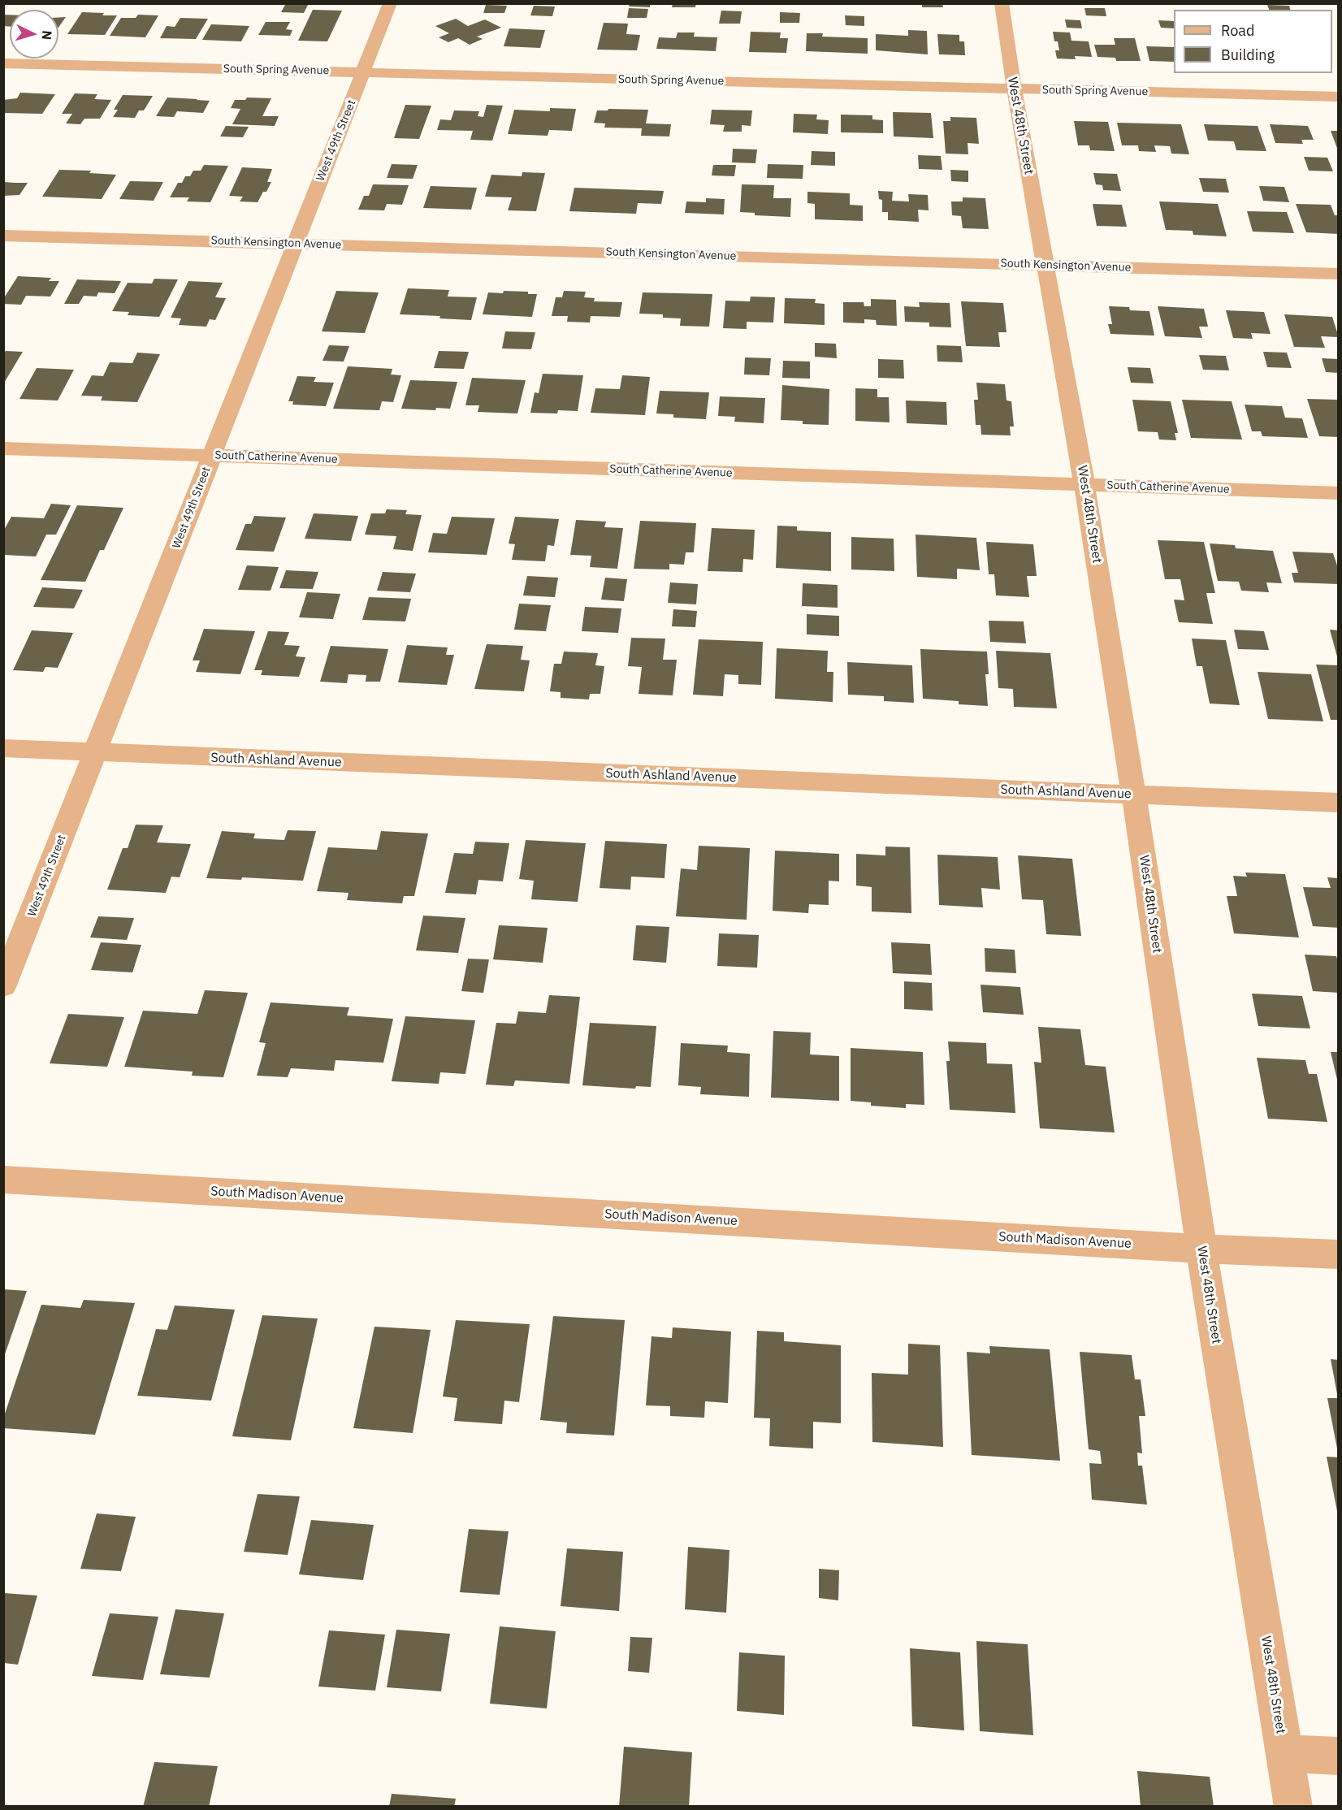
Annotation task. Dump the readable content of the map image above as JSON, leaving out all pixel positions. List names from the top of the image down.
{
  "streets": {
    "street": [
      "South Spring Avenue",
      "West 48th Street",
      "West 49th Street",
      "South Kensington Avenue",
      "South Catherine Avenue",
      "South Ashland Avenue",
      "South Madison Avenue"
    ]
  },
  "crossings": [
    ["South Spring Avenue", "West 48th Street"],
    ["South Spring Avenue", "West 49th Street"],
    ["West 48th Street", "South Kensington Avenue"],
    ["West 48th Street", "South Catherine Avenue"],
    ["West 48th Street", "South Ashland Avenue"],
    ["West 48th Street", "South Madison Avenue"],
    ["West 49th Street", "South Kensington Avenue"],
    ["West 49th Street", "South Catherine Avenue"],
    ["West 49th Street", "South Ashland Avenue"]
  ],
  "legend": ["Road", "Building"],
  "north": "right"
}
